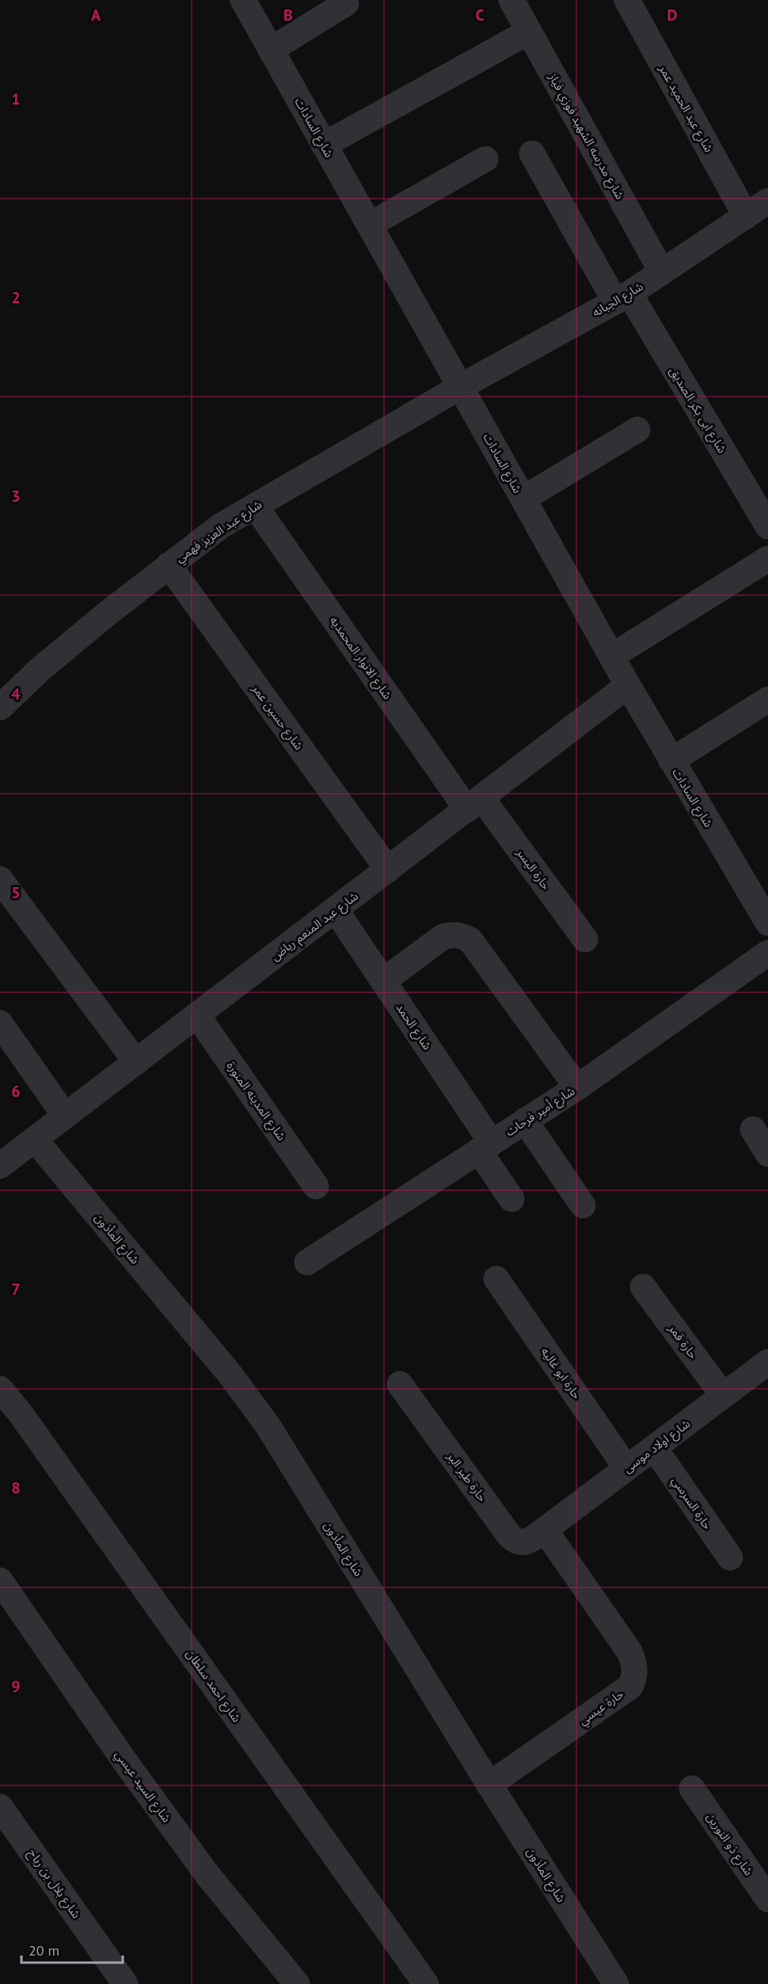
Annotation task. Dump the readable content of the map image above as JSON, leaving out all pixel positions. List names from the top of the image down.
{
  "streets": {
    "street": [
      "شارع عبد الحميد عمر",
      "شارع السادات",
      "شارع مدرسه الشهيد فوزي فياز",
      "شارع الجبانه",
      "شارع ابى بكر الصديق",
      "شارع عبد العزيز فهمي",
      "شارع الانوار المحمديه",
      "شارع حسين عمر",
      "حارة اليسر",
      "شارع عبد المنعم رياض",
      "شارع الحمد",
      "شارع المدينه المنورة",
      "شارع أمير فرحات",
      "شارع المأذون",
      "حارة قمر",
      "حارة ابو غاليه",
      "شارع اولاد موسى",
      "حارة طير البر",
      "حارة السرسي",
      "شارع احمد سلطان",
      "حارة عيسي",
      "شارع السيد عيسي",
      "شارع ذو النورين",
      "شارع بلال بن رباح"
    ]
  },
  "crossings": [
    ["شارع عبد الحميد عمر", "شارع الجبانه"],
    ["شارع السادات", "شارع الجبانه"],
    ["شارع السادات", "شارع عبد العزيز فهمي"],
    ["شارع السادات", "شارع عبد المنعم رياض"],
    ["شارع مدرسه الشهيد فوزي فياز", "شارع الجبانه"],
    ["شارع الجبانه", "شارع ابى بكر الصديق"],
    ["شارع الجبانه", "شارع عبد العزيز فهمي"],
    ["شارع عبد العزيز فهمي", "شارع الانوار المحمديه"],
    ["شارع عبد العزيز فهمي", "شارع حسين عمر"],
    ["شارع الانوار المحمديه", "حارة اليسر"],
    ["شارع الانوار المحمديه", "شارع عبد المنعم رياض"],
    ["شارع حسين عمر", "شارع عبد المنعم رياض"],
    ["حارة اليسر", "شارع عبد المنعم رياض"],
    ["شارع عبد المنعم رياض", "شارع الحمد"],
    ["شارع عبد المنعم رياض", "شارع المدينه المنورة"],
    ["شارع عبد المنعم رياض", "شارع المأذون"],
    ["شارع الحمد", "شارع أمير فرحات"],
    ["شارع المأذون", "حارة عيسي"],
    ["حارة قمر", "شارع اولاد موسى"],
    ["حارة ابو غاليه", "شارع اولاد موسى"],
    ["شارع اولاد موسى", "حارة طير البر"],
    ["شارع اولاد موسى", "حارة السرسي"],
    ["شارع اولاد موسى", "حارة عيسي"],
    ["حارة طير البر", "حارة عيسي"]
  ],
  "scale_bar": "20 m",
  "grid": {
    "columns": [
      "A",
      "B",
      "C",
      "D"
    ],
    "rows": [
      "1",
      "2",
      "3",
      "4",
      "5",
      "6",
      "7",
      "8",
      "9"
    ]
  }
}
